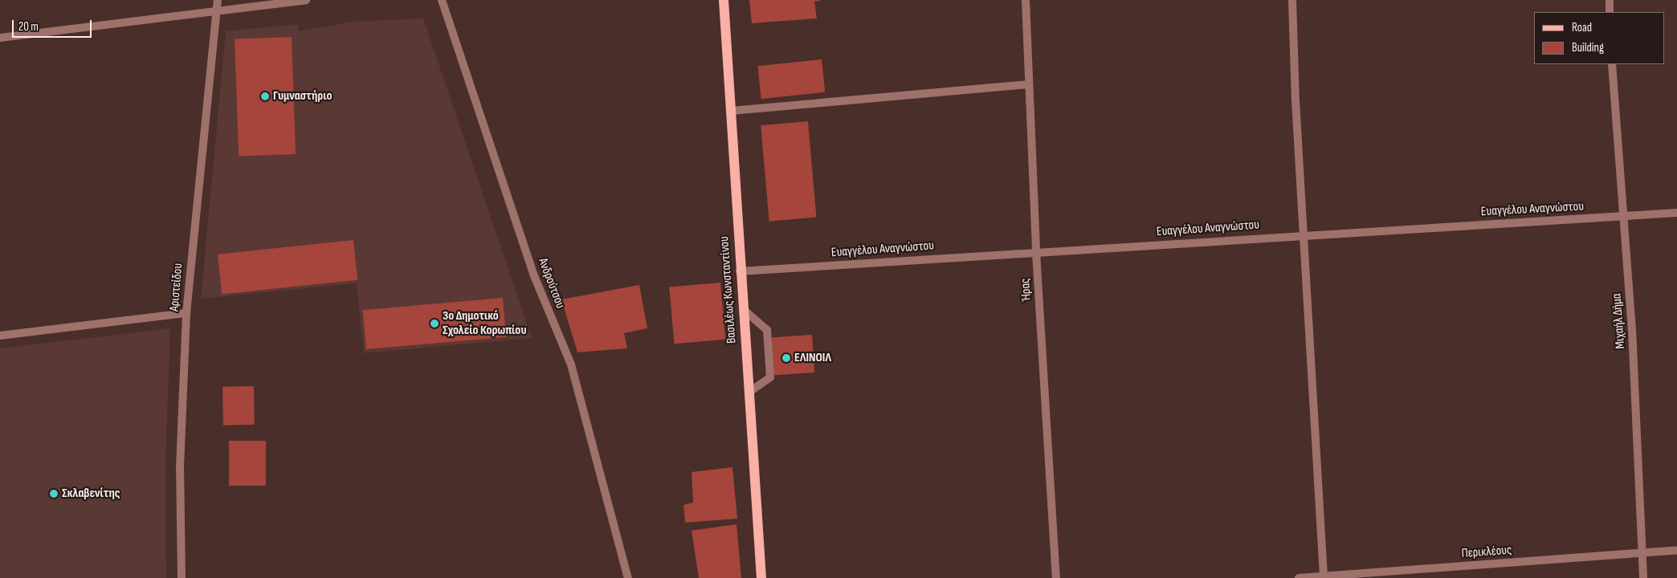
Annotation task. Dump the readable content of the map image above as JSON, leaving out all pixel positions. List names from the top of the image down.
{
  "streets": {
    "main road": ["Βασιλέως Κωνσταντίνου"],
    "street": [
      "Ευαγγέλου Αναγνώστου",
      "Ανδρούτσου",
      "Αριστείδου",
      "Ήρας",
      "Μιχαήλ Δήμα",
      "Περικλέους"
    ]
  },
  "crossings": [
    ["Ευαγγέλου Αναγνώστου", "Βασιλέως Κωνσταντίνου"],
    ["Ευαγγέλου Αναγνώστου", "Ήρας"],
    ["Ευαγγέλου Αναγνώστου", "Μιχαήλ Δήμα"],
    ["Μιχαήλ Δήμα", "Περικλέους"]
  ],
  "places": [
    "Γυμναστήριο",
    "3ο Δημοτικό Σχολείο Κορωπίου",
    "ΕΛΙΝΟΙΛ",
    "Σκλαβενίτης"
  ],
  "legend": ["Road", "Building"],
  "scale_bar": "20 m"
}
